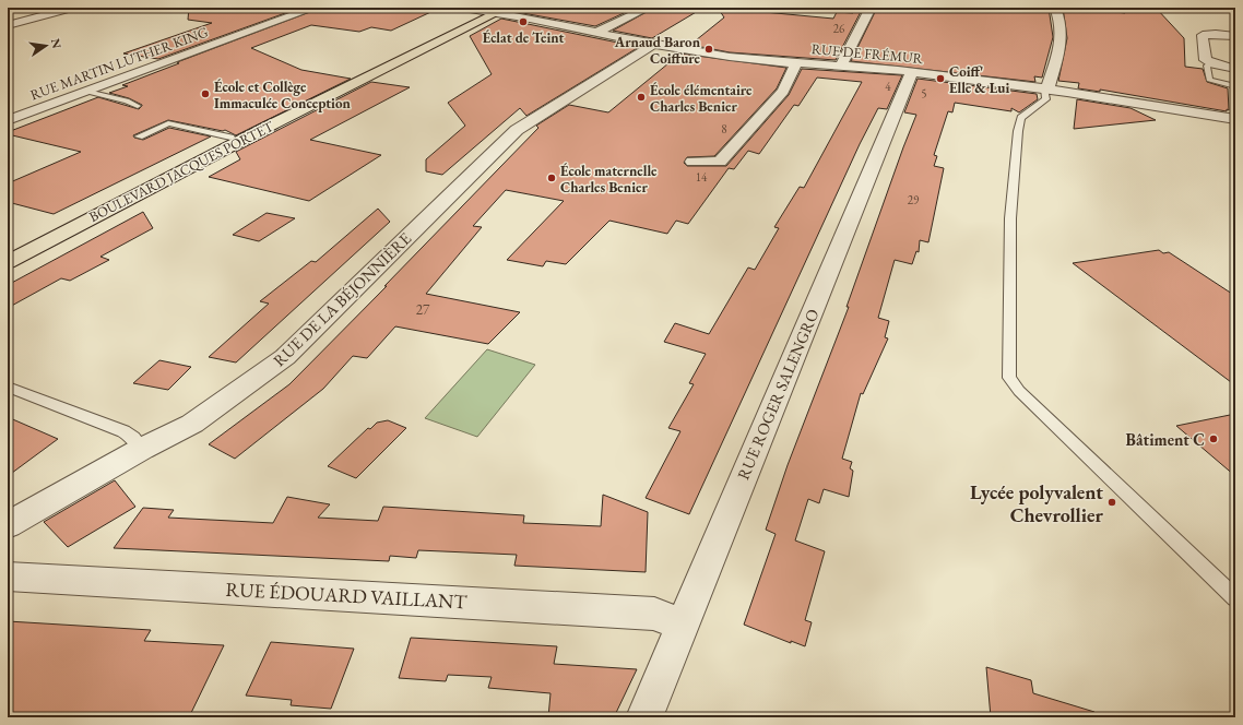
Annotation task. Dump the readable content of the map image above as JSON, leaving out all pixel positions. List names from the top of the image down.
{
  "streets": {
    "main road": ["BOULEVARD JACQUES PORTET"],
    "street": [
      "RUE DE FRÉMUR",
      "RUE MARTIN LUTHER KING",
      "RUE DE LA BÉJONNIÈRE",
      "RUE ROGER SALENGRO",
      "RUE ÉDOUARD VAILLANT"
    ]
  },
  "crossings": [
    ["RUE DE FRÉMUR", "BOULEVARD JACQUES PORTET"],
    ["RUE DE FRÉMUR", "RUE DE LA BÉJONNIÈRE"],
    ["RUE DE FRÉMUR", "RUE ROGER SALENGRO"],
    ["RUE ROGER SALENGRO", "RUE ÉDOUARD VAILLANT"]
  ],
  "places": [
    "Éclat de Teint",
    "Arnaud Baron Coiffure",
    "Coiff' Elle & Lui",
    "École et Collège Immaculée Conception",
    "École élémentaire Charles Benier",
    "École maternelle Charles Benier",
    "Bâtiment C",
    "Lycée polyvalent Chevrollier"
  ],
  "house_numbers": [
    "26",
    "4",
    "5",
    "8",
    "14",
    "29",
    "27"
  ],
  "north": "right"
}
